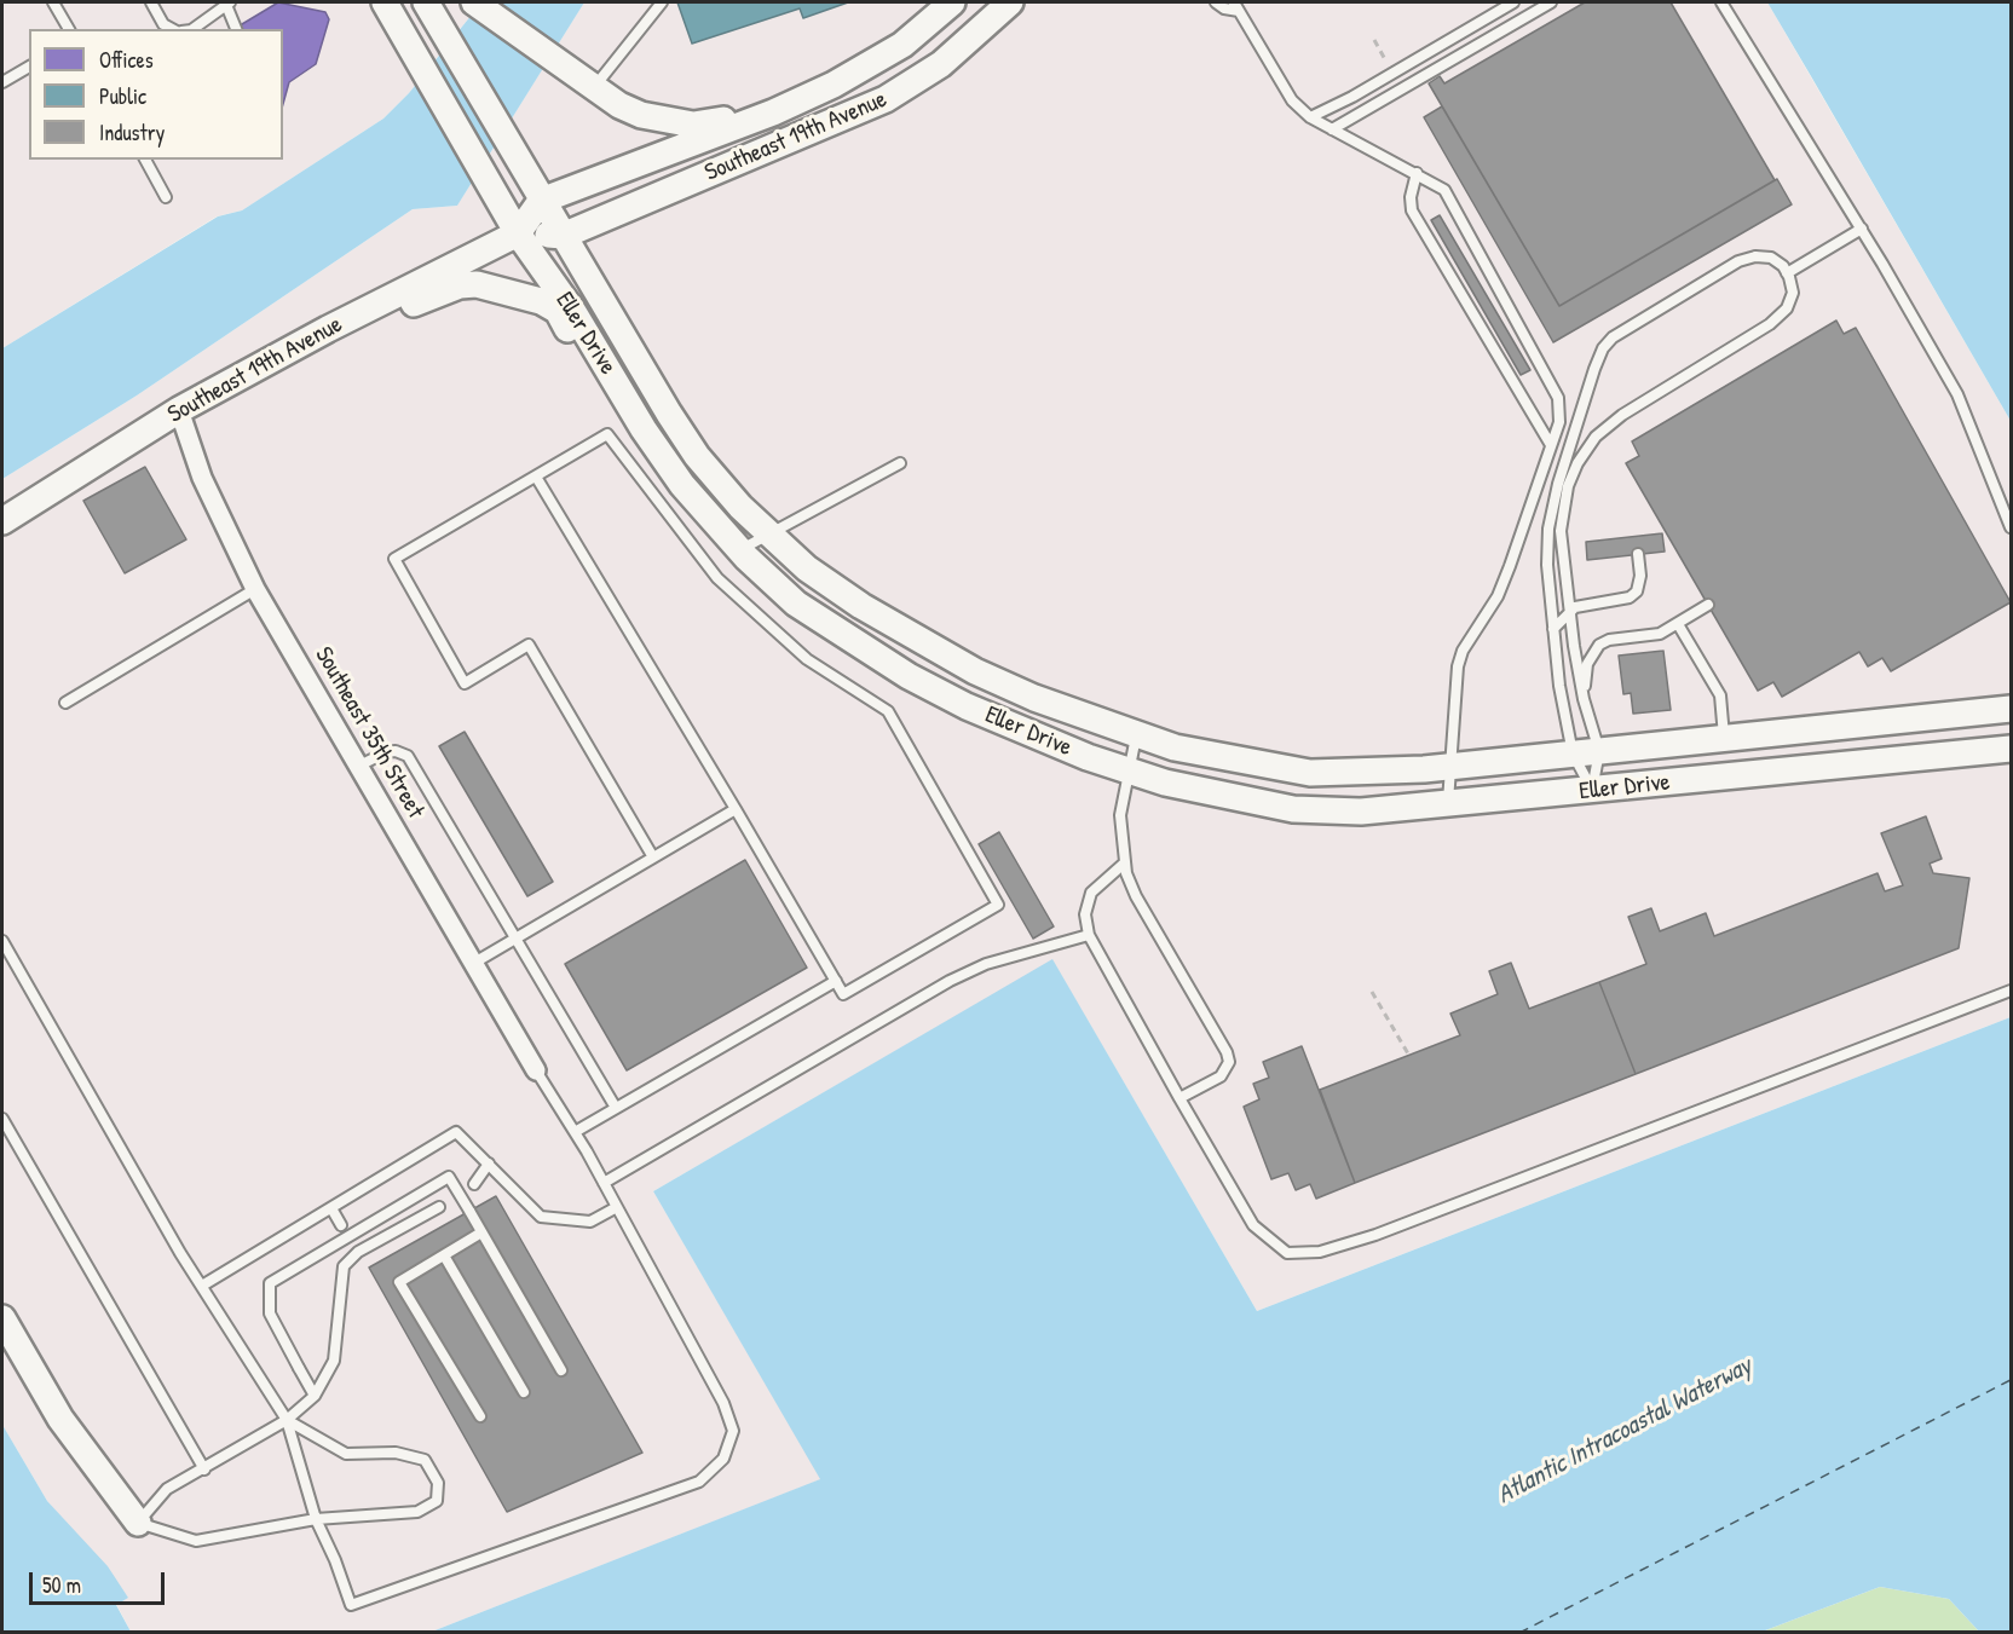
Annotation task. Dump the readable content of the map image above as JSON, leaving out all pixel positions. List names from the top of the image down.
{
  "streets": {
    "street": ["Southeast 19th Avenue", "Eller Drive", "Southeast 35th Street"]
  },
  "crossings": [
    ["Southeast 19th Avenue", "Eller Drive"],
    ["Southeast 19th Avenue", "Southeast 35th Street"]
  ],
  "water": ["Atlantic Intracoastal Waterway"],
  "legend": ["Offices", "Public", "Industry"],
  "scale_bar": "50 m"
}
